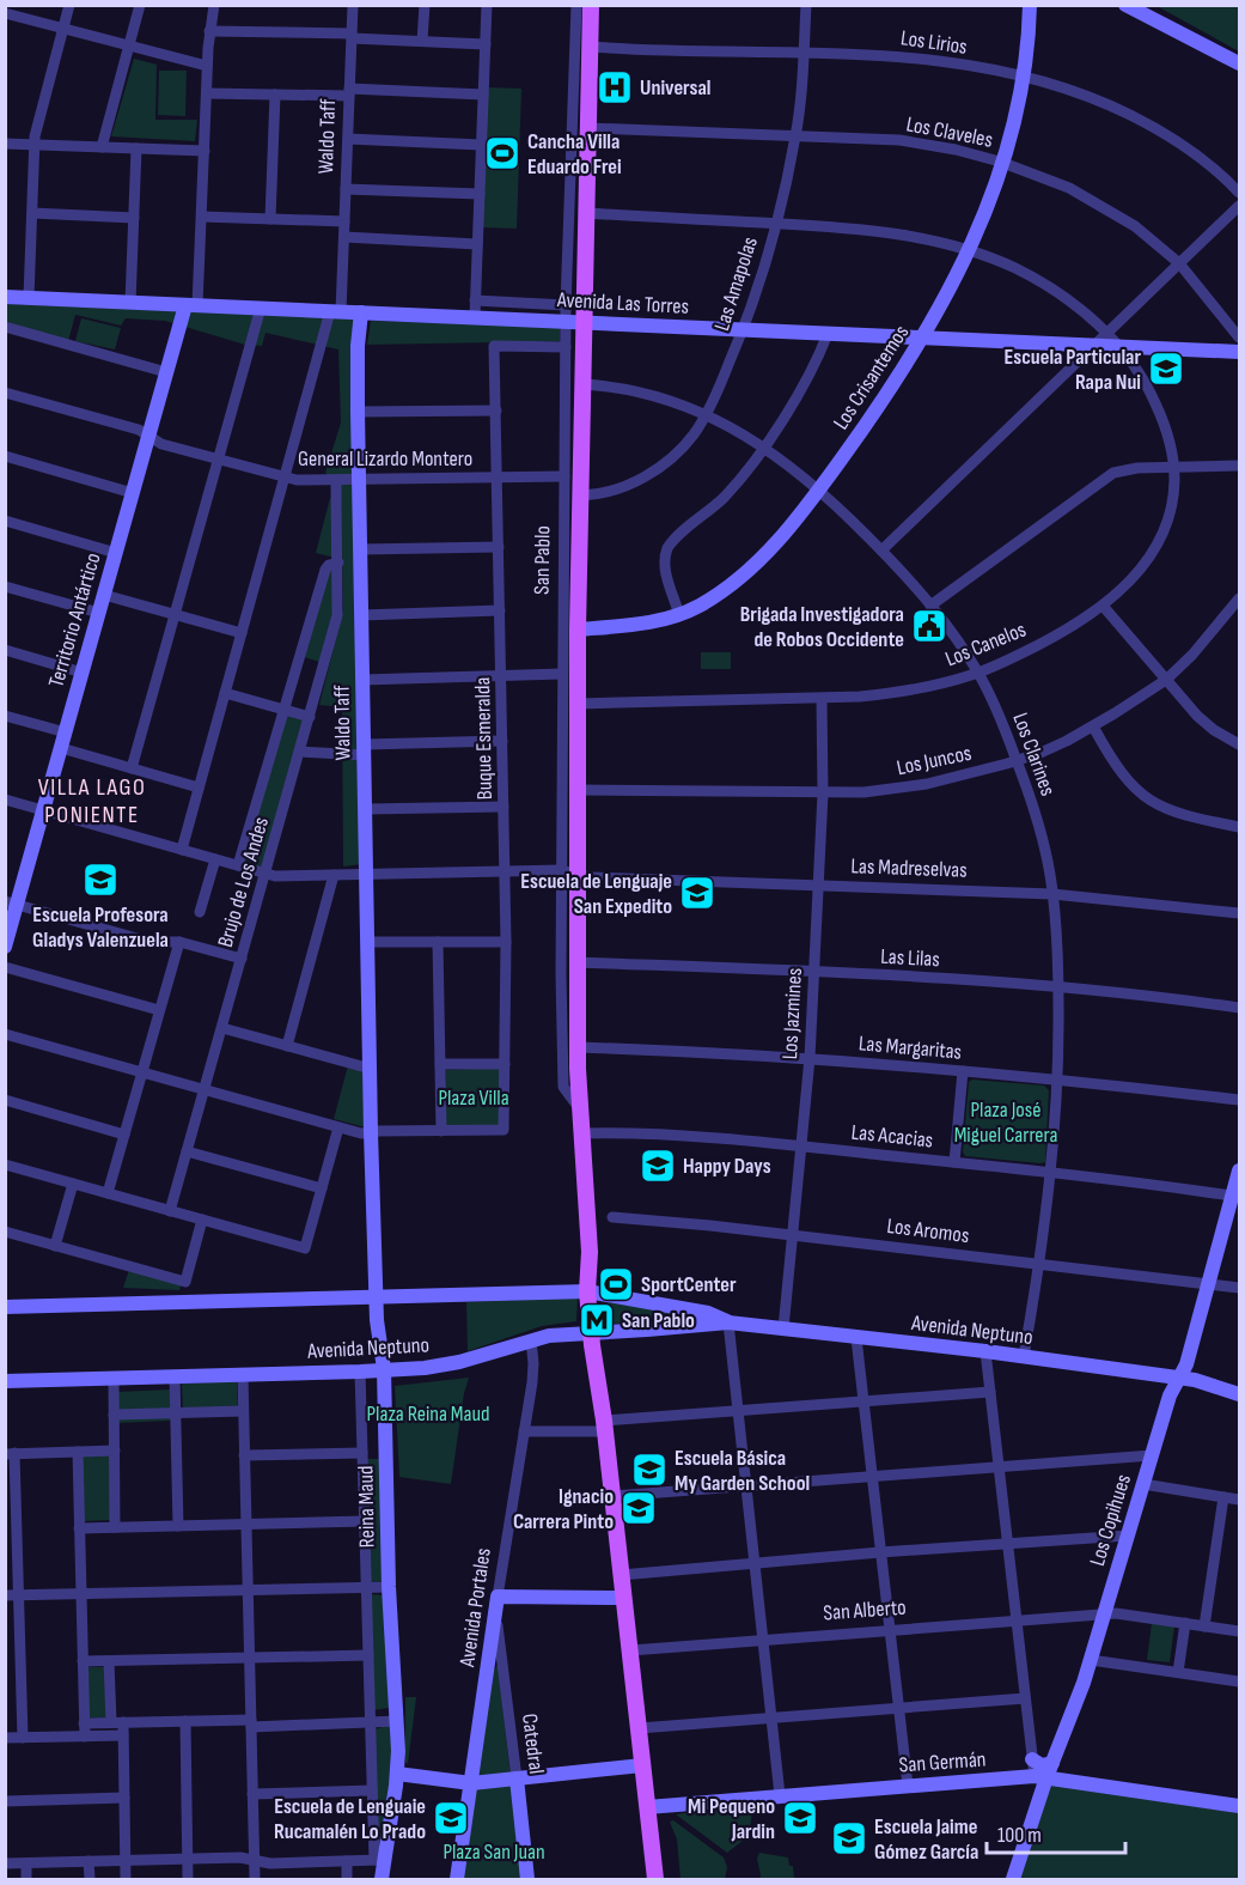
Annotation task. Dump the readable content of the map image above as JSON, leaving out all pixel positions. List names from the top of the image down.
{
  "streets": {
    "main road": ["San Pablo"],
    "street": [
      "Los Lirios",
      "Los Claveles",
      "Waldo Taff",
      "Las Amapolas",
      "Avenida Las Torres",
      "Los Crisantemos",
      "General Lizardo Montero",
      "Territorio Antártico",
      "Los Canelos",
      "Buque Esmeralda",
      "Los Clarines",
      "Los Juncos",
      "Las Madreselvas",
      "Brujo de Los Andes",
      "Las Lilas",
      "Los Jazmines",
      "Las Margaritas",
      "Las Acacias",
      "Los Aromos",
      "Avenida Neptuno",
      "Reina Maud",
      "Los Copihues",
      "Avenida Portales",
      "San Alberto",
      "Catedral",
      "San Germán"
    ]
  },
  "crossings": [
    ["Los Lirios", "Las Amapolas"],
    ["Los Lirios", "Los Crisantemos"],
    ["Los Lirios", "San Pablo"],
    ["Los Claveles", "Las Amapolas"],
    ["Los Claveles", "Los Crisantemos"],
    ["Los Claveles", "San Pablo"],
    ["Waldo Taff", "Avenida Las Torres"],
    ["Waldo Taff", "General Lizardo Montero"],
    ["Waldo Taff", "Las Madreselvas"],
    ["Waldo Taff", "Reina Maud"],
    ["Las Amapolas", "Avenida Las Torres"],
    ["Las Amapolas", "San Pablo"],
    ["Las Amapolas", "Los Canelos"],
    ["Las Amapolas", "Los Clarines"],
    ["Avenida Las Torres", "Los Crisantemos"],
    ["Avenida Las Torres", "San Pablo"],
    ["Avenida Las Torres", "Territorio Antártico"],
    ["Avenida Las Torres", "Los Canelos"],
    ["Los Crisantemos", "San Pablo"],
    ["Los Crisantemos", "Los Canelos"],
    ["Los Crisantemos", "Los Clarines"],
    ["General Lizardo Montero", "San Pablo"],
    ["General Lizardo Montero", "Territorio Antártico"],
    ["General Lizardo Montero", "Buque Esmeralda"],
    ["General Lizardo Montero", "Brujo de Los Andes"],
    ["San Pablo", "Los Canelos"],
    ["San Pablo", "Buque Esmeralda"],
    ["San Pablo", "Los Clarines"],
    ["San Pablo", "Los Juncos"],
    ["San Pablo", "Las Madreselvas"],
    ["San Pablo", "Las Lilas"],
    ["San Pablo", "Las Margaritas"],
    ["San Pablo", "Las Acacias"],
    ["San Pablo", "Avenida Neptuno"],
    ["San Pablo", "San Alberto"],
    ["San Pablo", "San Germán"],
    ["Territorio Antártico", "Las Madreselvas"],
    ["Los Canelos", "Los Clarines"],
    ["Los Canelos", "Los Jazmines"],
    ["Buque Esmeralda", "Las Madreselvas"],
    ["Los Clarines", "Los Juncos"],
    ["Los Clarines", "Las Madreselvas"],
    ["Los Clarines", "Las Lilas"],
    ["Los Clarines", "Las Margaritas"],
    ["Los Clarines", "Las Acacias"],
    ["Los Clarines", "Los Aromos"],
    ["Los Clarines", "Avenida Neptuno"],
    ["Los Juncos", "Los Jazmines"],
    ["Las Madreselvas", "Brujo de Los Andes"],
    ["Las Madreselvas", "Los Jazmines"],
    ["Las Lilas", "Los Jazmines"],
    ["Los Jazmines", "Las Margaritas"],
    ["Los Jazmines", "Las Acacias"],
    ["Los Jazmines", "Los Aromos"],
    ["Los Jazmines", "Avenida Neptuno"],
    ["Las Acacias", "Los Copihues"],
    ["Los Aromos", "Los Copihues"],
    ["Avenida Neptuno", "Reina Maud"],
    ["Avenida Neptuno", "Los Copihues"],
    ["Avenida Neptuno", "Avenida Portales"],
    ["Los Copihues", "San Alberto"],
    ["Los Copihues", "San Germán"],
    ["Avenida Portales", "Catedral"]
  ],
  "districts": ["VILLA LAGO PONIENTE"],
  "parks": [
    "Plaza Villa",
    "Plaza José Miguel Carrera",
    "Plaza Reina Maud",
    "Plaza San Juan"
  ],
  "places": {
    "hospital": ["Universal"],
    "sports": ["Cancha Villa Eduardo Frei", "SportCenter"],
    "school or university": [
      "Escuela Particular Rapa Nui",
      "Escuela Profesora Gladys Valenzuela",
      "Escuela de Lenguaje San Expedito",
      "Happy Days",
      "Escuela Básica My Garden School",
      "Ignacio Carrera Pinto",
      "Escuela de Lenguaie Rucamalén Lo Prado",
      "Mi Pequeno Jardin",
      "Escuela Jaime Gómez García"
    ],
    "public building": ["Brigada Investigadora de Robos Occidente"],
    "metro station": ["San Pablo"]
  },
  "scale_bar": "100 m"
}
